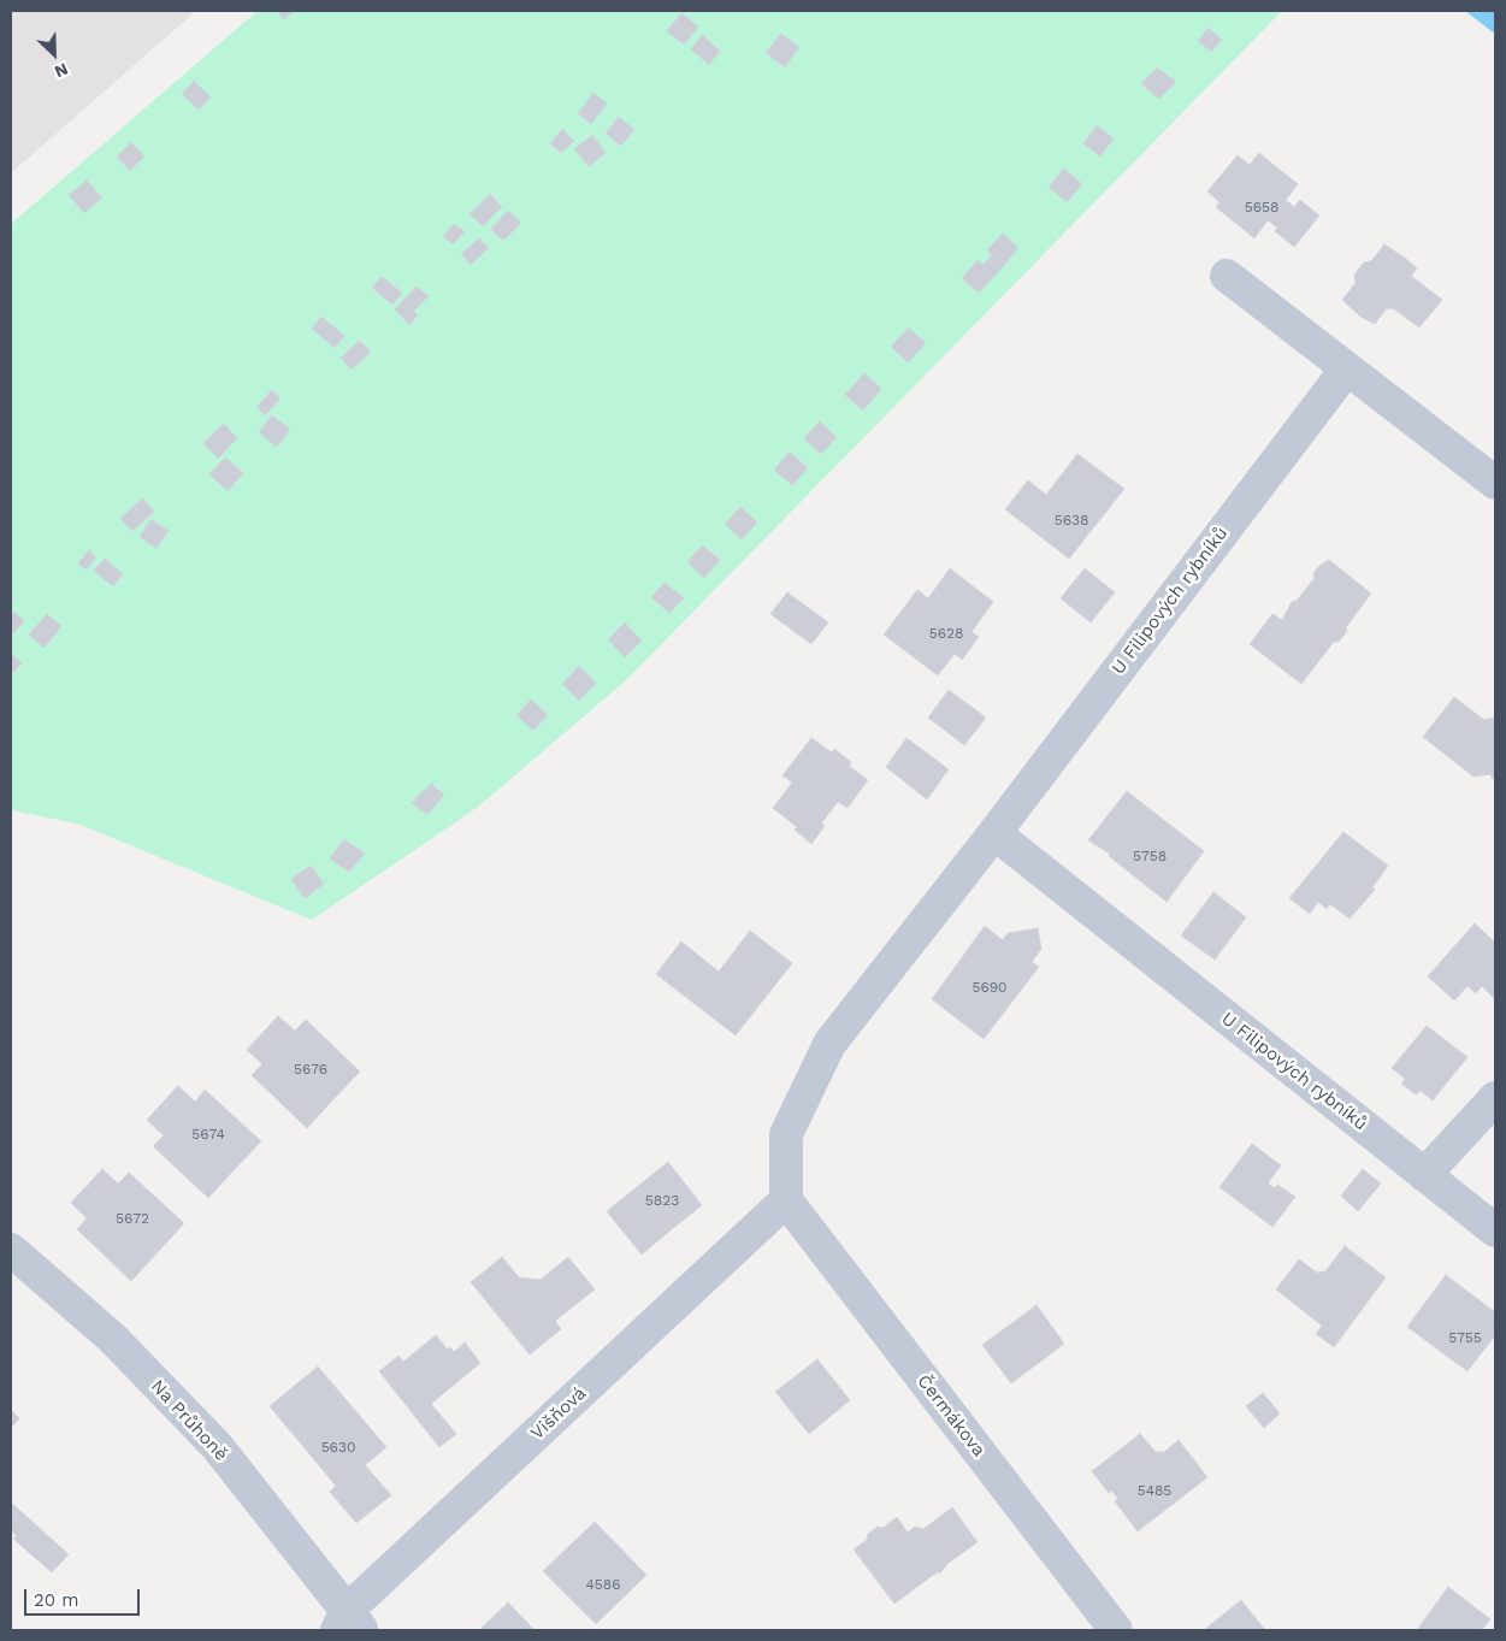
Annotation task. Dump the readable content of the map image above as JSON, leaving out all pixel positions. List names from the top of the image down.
{
  "streets": {
    "street": [
      "U Filipových rybníků",
      "Višňová",
      "Čermákova",
      "Na Průhoně"
    ]
  },
  "crossings": [
    ["U Filipových rybníků", "Višňová"],
    ["U Filipových rybníků", "Čermákova"],
    ["Višňová", "Čermákova"],
    ["Višňová", "Na Průhoně"]
  ],
  "house_numbers": [
    "5658",
    "5638",
    "5628",
    "5758",
    "5690",
    "5676",
    "5674",
    "5823",
    "5672",
    "5755",
    "5630",
    "5485",
    "4586"
  ],
  "scale_bar": "20 m",
  "north": "bottom right"
}
